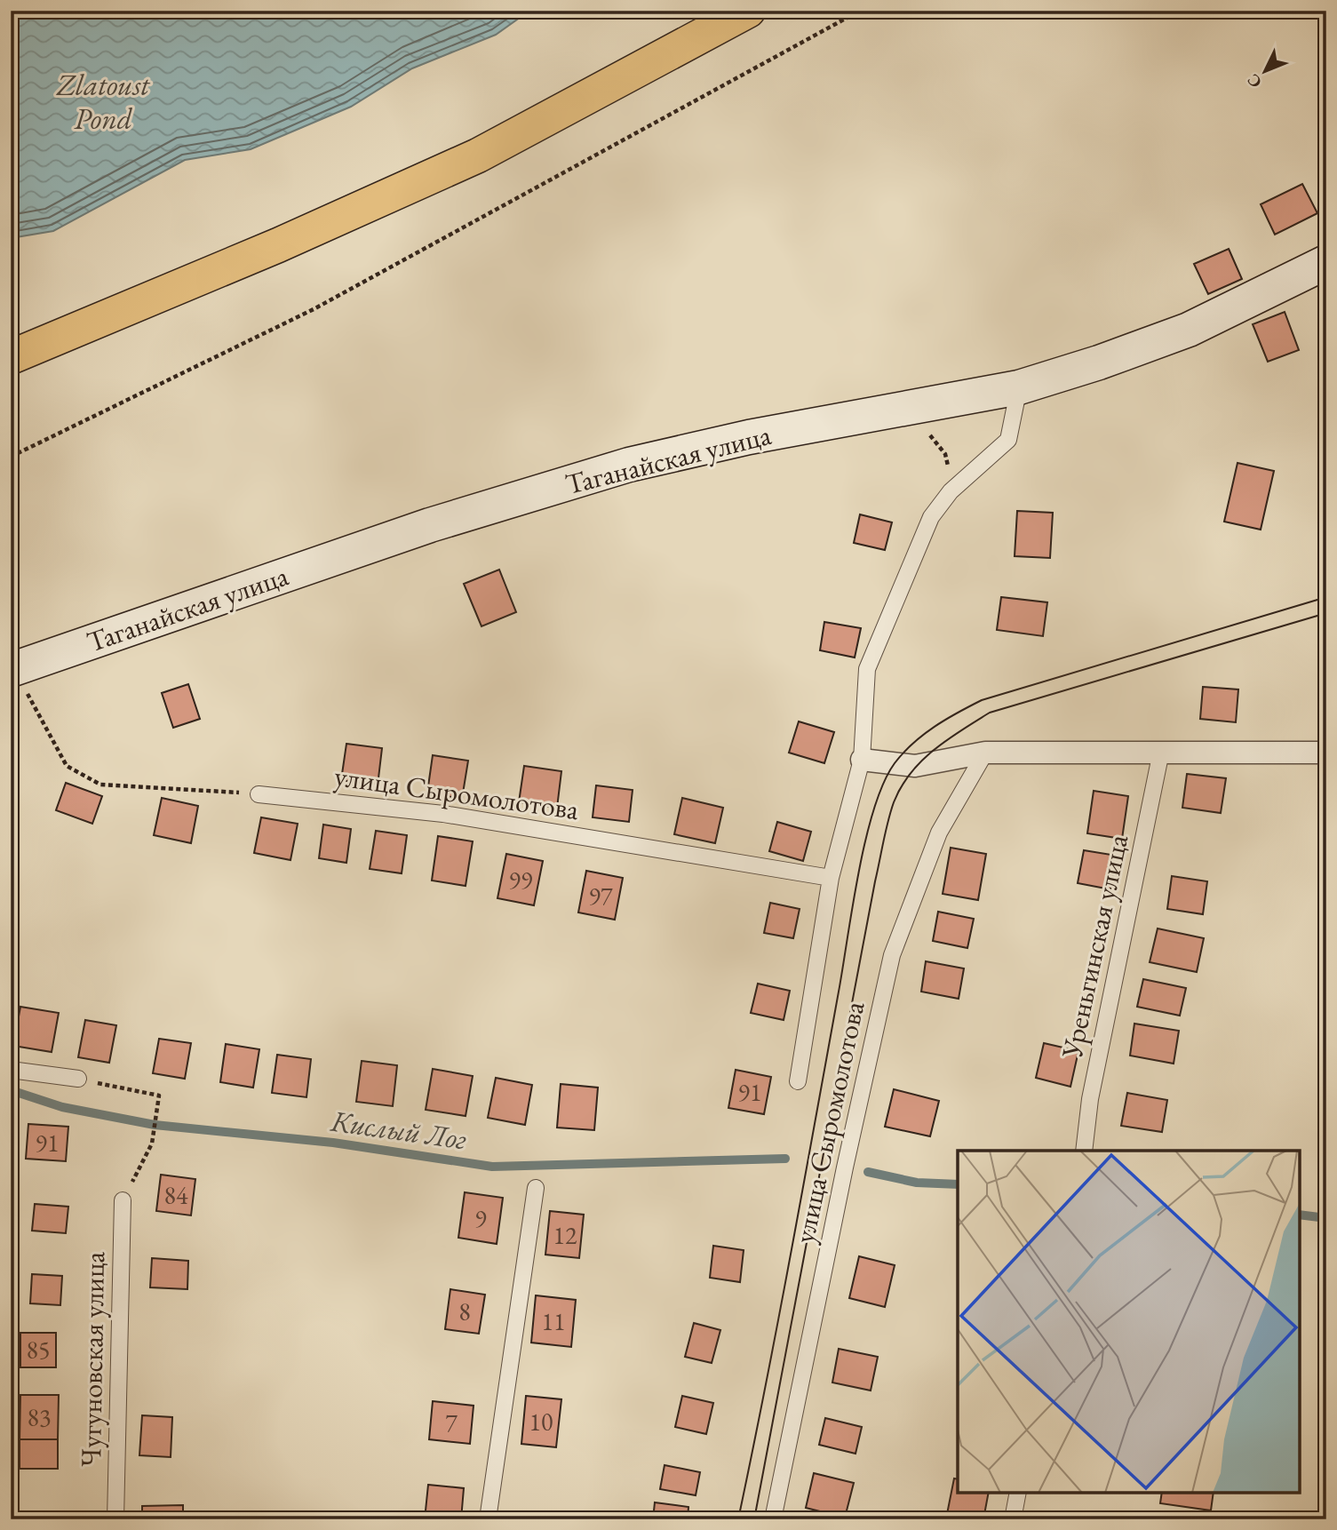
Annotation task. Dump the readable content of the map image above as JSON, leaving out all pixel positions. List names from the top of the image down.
{
  "streets": {
    "main road": ["Таганайская улица"],
    "lane": ["улица Сыромолотова", "Уреньгинская улица", "Чугуновская улица"]
  },
  "crossings": [
    ["Таганайская улица", "улица Сыромолотова"]
  ],
  "water": ["Zlatoust Pond", "Кислый Лог"],
  "house_numbers": [
    "99",
    "97",
    "91",
    "91",
    "84",
    "9",
    "12",
    "8",
    "11",
    "85",
    "83",
    "10",
    "7"
  ],
  "north": "bottom left"
}
